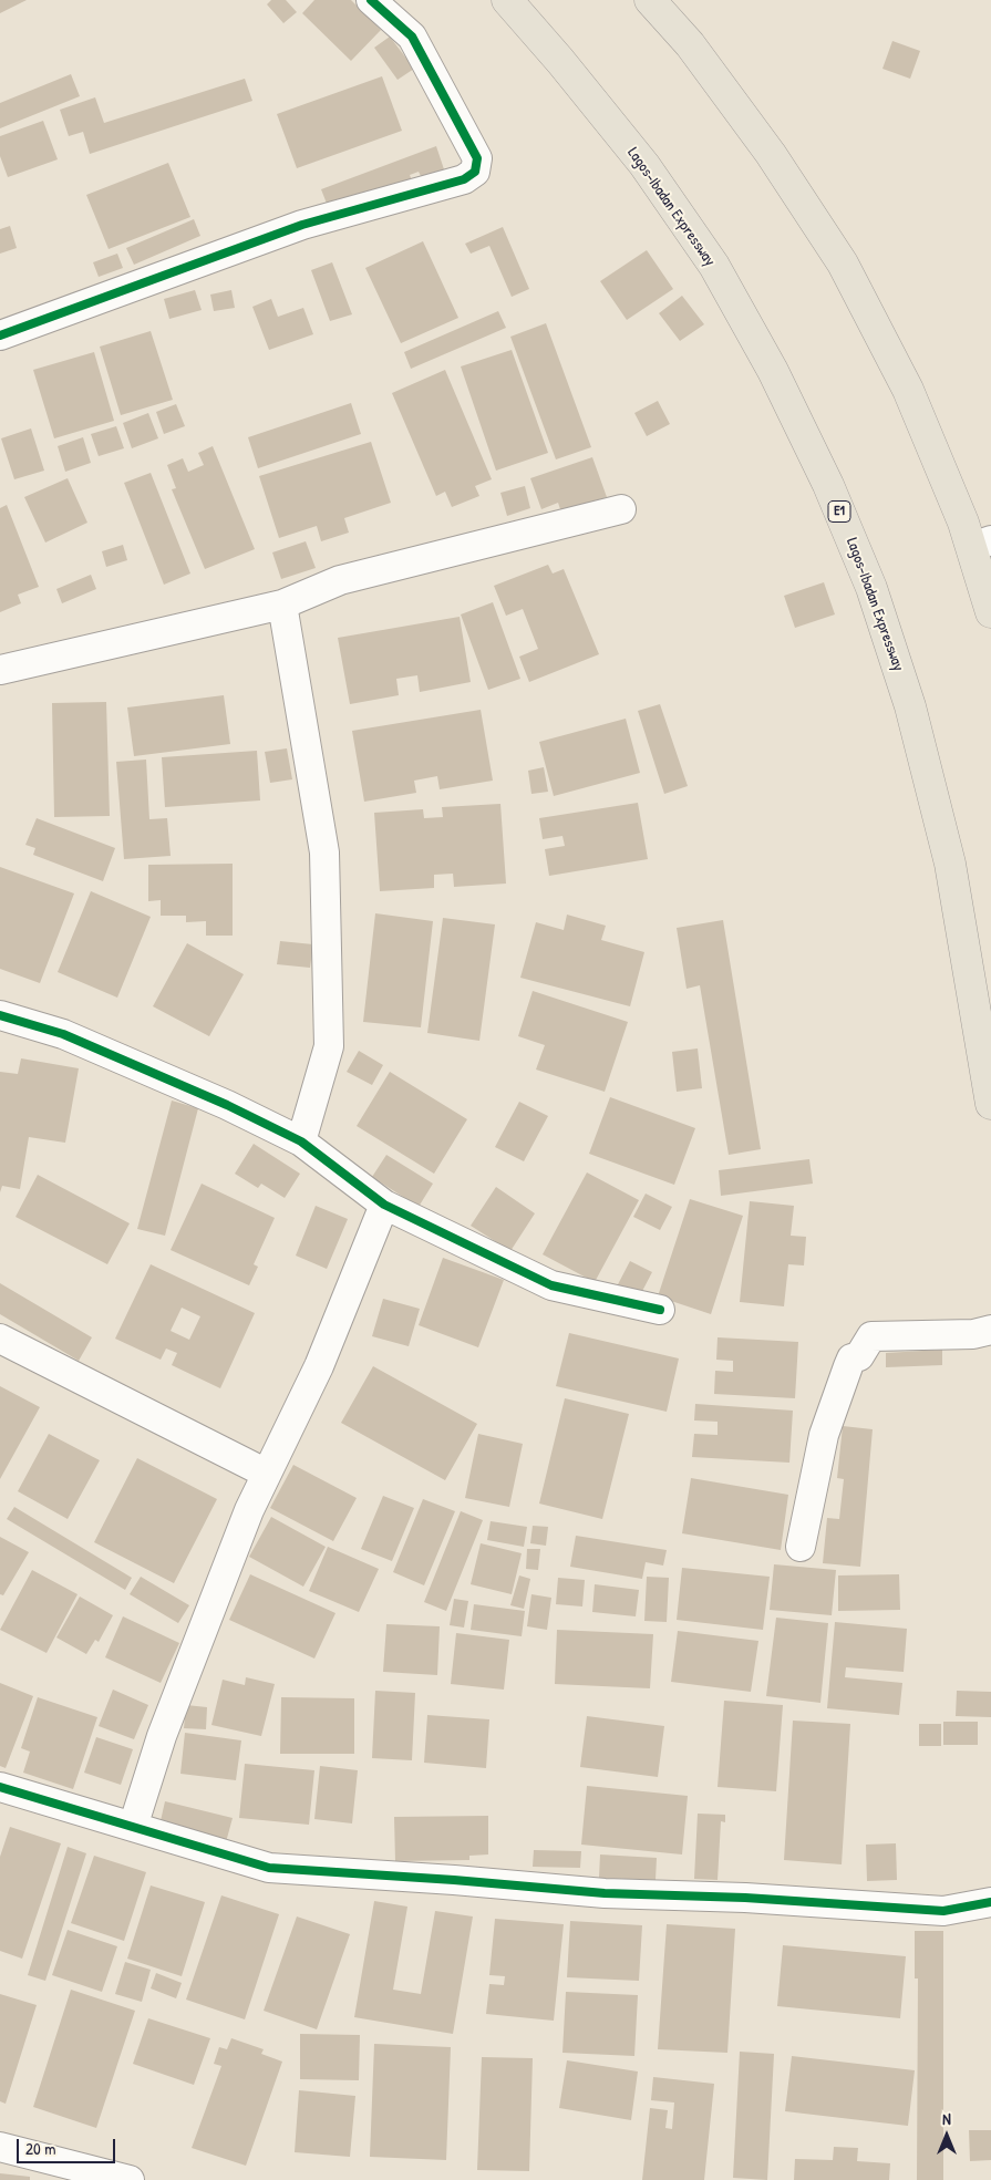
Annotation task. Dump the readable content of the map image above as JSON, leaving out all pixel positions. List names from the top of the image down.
{
  "streets": {
    "highway": ["Lagos-Ibadan Expressway", "E1"]
  },
  "scale_bar": "20 m",
  "north": "top"
}
